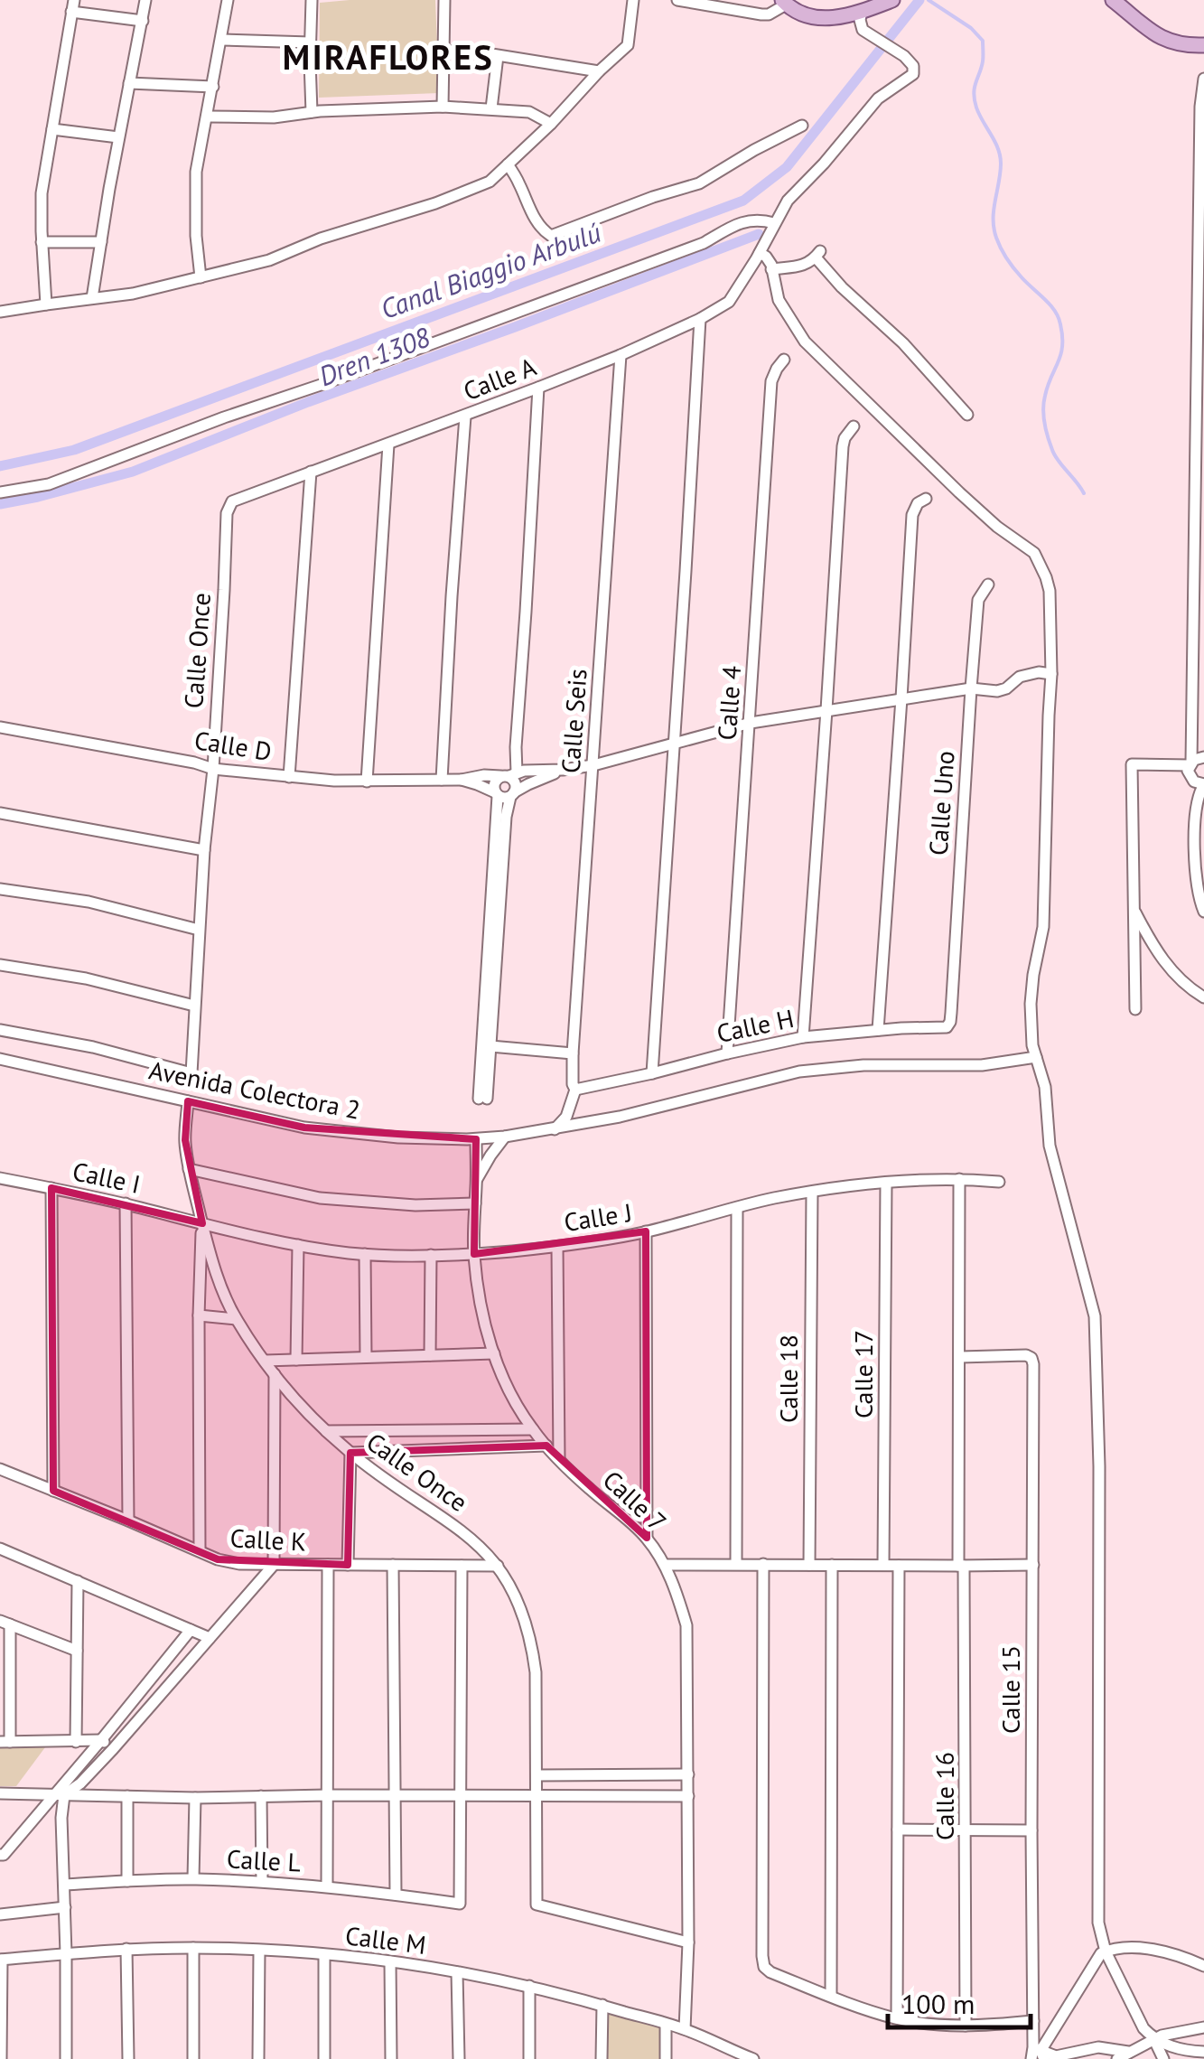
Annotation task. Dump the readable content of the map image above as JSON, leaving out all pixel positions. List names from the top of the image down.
{
  "streets": {
    "street": [
      "Calle A",
      "Calle Once",
      "Calle 4",
      "Calle Seis",
      "Calle D",
      "Calle Uno",
      "Calle H",
      "Avenida Colectora 2",
      "Calle I",
      "Calle J",
      "Calle 17",
      "Calle 18",
      "Calle 7",
      "Calle K",
      "Calle 15",
      "Calle 16",
      "Calle L",
      "Calle M"
    ]
  },
  "crossings": [
    ["Calle A", "Calle Once"],
    ["Calle A", "Calle Seis"],
    ["Calle Once", "Calle D"],
    ["Calle Once", "Avenida Colectora 2"],
    ["Calle Once", "Calle I"],
    ["Calle Once", "Calle J"],
    ["Calle Once", "Calle 7"],
    ["Calle Once", "Calle K"],
    ["Calle 4", "Calle D"],
    ["Calle 4", "Calle H"],
    ["Calle Seis", "Calle D"],
    ["Calle Seis", "Calle H"],
    ["Calle D", "Calle Uno"],
    ["Calle Uno", "Calle H"],
    ["Avenida Colectora 2", "Calle 7"],
    ["Calle I", "Calle J"],
    ["Calle J", "Calle 17"],
    ["Calle J", "Calle 18"],
    ["Calle J", "Calle 7"],
    ["Calle J", "Calle 16"],
    ["Calle 7", "Calle M"],
    ["Calle 15", "Calle 16"]
  ],
  "districts": ["MIRAFLORES"],
  "water": ["Canal Biaggio Arbulú", "Dren 1308"],
  "scale_bar": "100 m"
}
